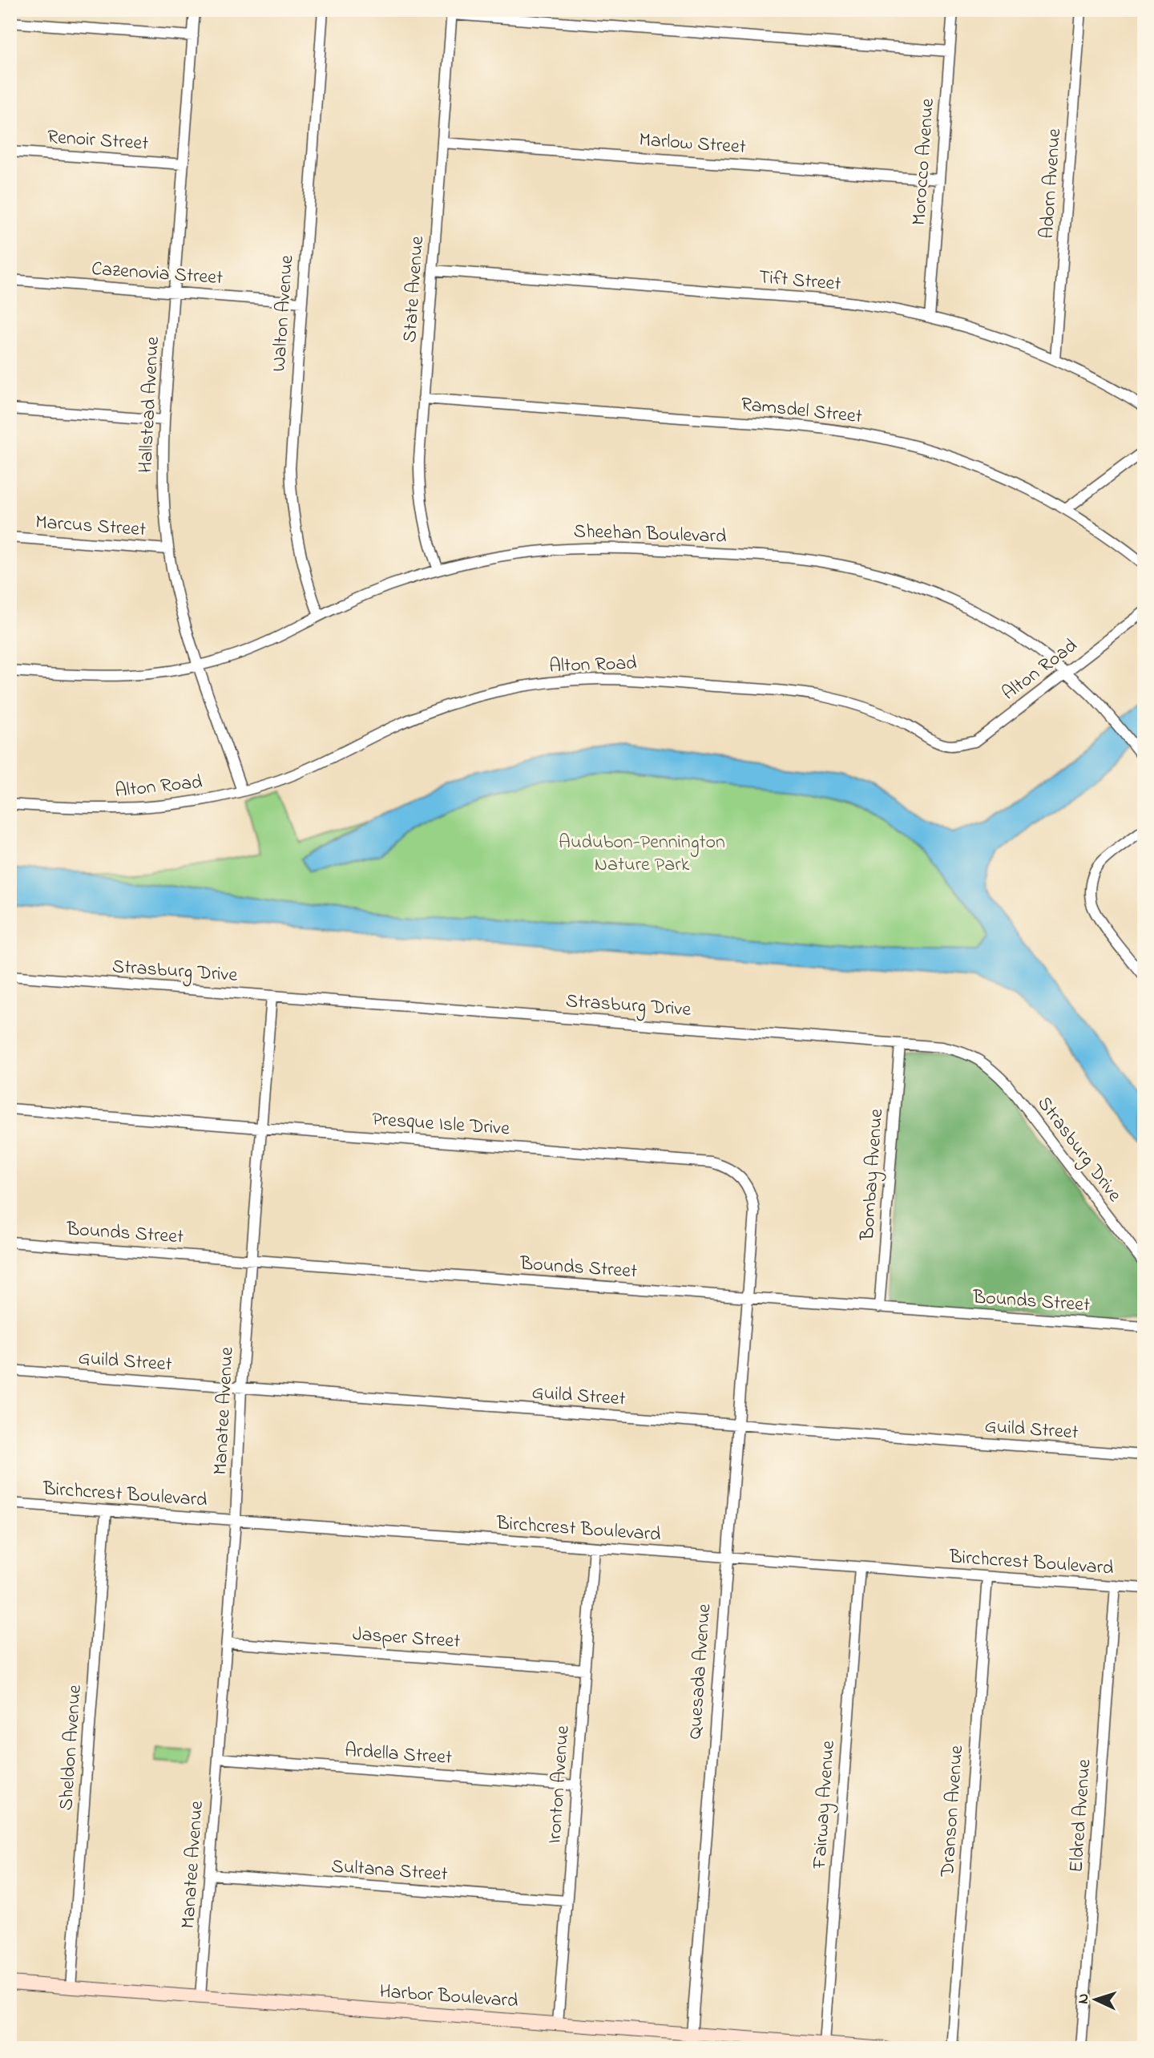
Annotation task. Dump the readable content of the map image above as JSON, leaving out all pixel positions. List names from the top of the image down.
{
  "streets": {
    "street": [
      "Renoir Street",
      "Marlow Street",
      "Morocco Avenue",
      "Adorn Avenue",
      "Cazenovia Street",
      "Tift Street",
      "State Avenue",
      "Walton Avenue",
      "Hallstead Avenue",
      "Ramsdel Street",
      "Marcus Street",
      "Sheehan Boulevard",
      "Alton Road",
      "Strasburg Drive",
      "Presque Isle Drive",
      "Bombay Avenue",
      "Bounds Street",
      "Guild Street",
      "Manatee Avenue",
      "Birchcrest Boulevard",
      "Jasper Street",
      "Quesada Avenue",
      "Sheldon Avenue",
      "Ardella Street",
      "Ironton Avenue",
      "Fairway Avenue",
      "Dranson Avenue",
      "Eldred Avenue",
      "Sultana Street",
      "Harbor Boulevard"
    ]
  },
  "crossings": [
    ["Renoir Street", "Hallstead Avenue"],
    ["Marlow Street", "Morocco Avenue"],
    ["Marlow Street", "State Avenue"],
    ["Morocco Avenue", "Tift Street"],
    ["Adorn Avenue", "Tift Street"],
    ["Cazenovia Street", "Walton Avenue"],
    ["Cazenovia Street", "Hallstead Avenue"],
    ["Tift Street", "State Avenue"],
    ["State Avenue", "Ramsdel Street"],
    ["State Avenue", "Sheehan Boulevard"],
    ["Walton Avenue", "Sheehan Boulevard"],
    ["Hallstead Avenue", "Marcus Street"],
    ["Hallstead Avenue", "Sheehan Boulevard"],
    ["Hallstead Avenue", "Alton Road"],
    ["Sheehan Boulevard", "Alton Road"],
    ["Strasburg Drive", "Bombay Avenue"],
    ["Strasburg Drive", "Manatee Avenue"],
    ["Presque Isle Drive", "Bounds Street"],
    ["Presque Isle Drive", "Manatee Avenue"],
    ["Presque Isle Drive", "Quesada Avenue"],
    ["Bombay Avenue", "Bounds Street"],
    ["Bounds Street", "Manatee Avenue"],
    ["Bounds Street", "Quesada Avenue"],
    ["Guild Street", "Manatee Avenue"],
    ["Guild Street", "Quesada Avenue"],
    ["Manatee Avenue", "Birchcrest Boulevard"],
    ["Manatee Avenue", "Jasper Street"],
    ["Manatee Avenue", "Ardella Street"],
    ["Manatee Avenue", "Sultana Street"],
    ["Manatee Avenue", "Harbor Boulevard"],
    ["Birchcrest Boulevard", "Quesada Avenue"],
    ["Birchcrest Boulevard", "Sheldon Avenue"],
    ["Birchcrest Boulevard", "Ironton Avenue"],
    ["Birchcrest Boulevard", "Fairway Avenue"],
    ["Birchcrest Boulevard", "Dranson Avenue"],
    ["Birchcrest Boulevard", "Eldred Avenue"],
    ["Jasper Street", "Ironton Avenue"],
    ["Quesada Avenue", "Harbor Boulevard"],
    ["Sheldon Avenue", "Harbor Boulevard"],
    ["Ardella Street", "Ironton Avenue"],
    ["Ironton Avenue", "Sultana Street"],
    ["Ironton Avenue", "Harbor Boulevard"],
    ["Fairway Avenue", "Harbor Boulevard"]
  ],
  "parks": ["Audubon-Pennington Nature Park"],
  "north": "left"
}
